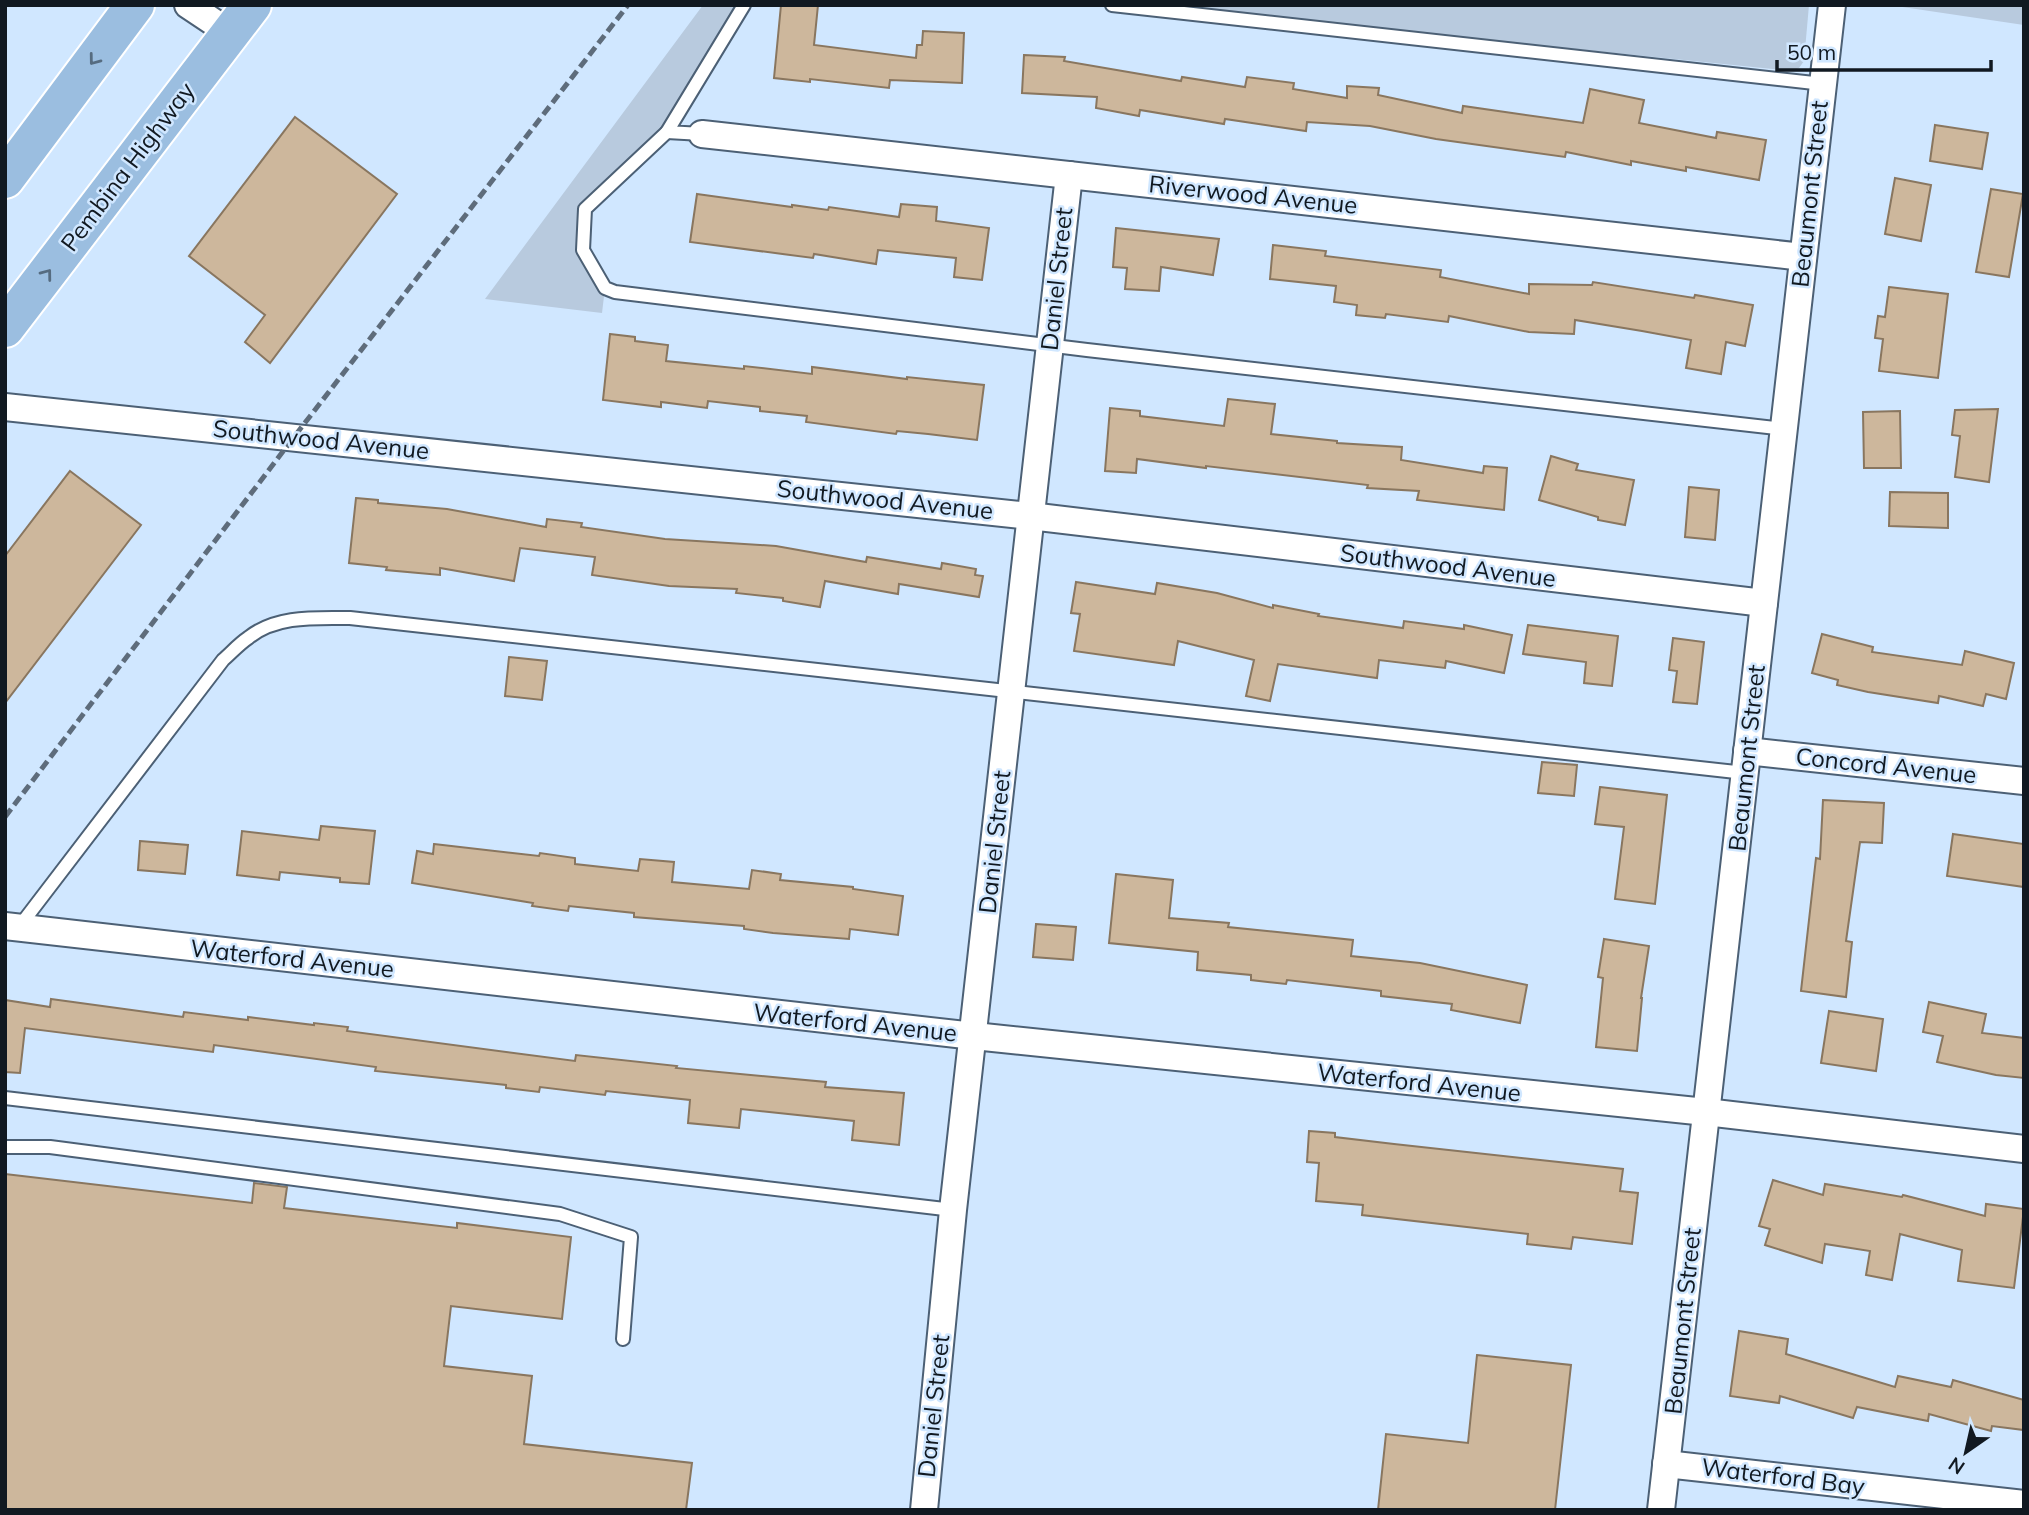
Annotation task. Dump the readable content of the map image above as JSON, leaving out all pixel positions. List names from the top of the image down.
{
  "streets": {
    "main road": ["Pembina Highway"],
    "street": [
      "Beaumont Street",
      "Riverwood Avenue",
      "Daniel Street",
      "Southwood Avenue",
      "Concord Avenue",
      "Waterford Avenue",
      "Waterford Bay"
    ]
  },
  "crossings": [
    ["Beaumont Street", "Riverwood Avenue"],
    ["Beaumont Street", "Southwood Avenue"],
    ["Beaumont Street", "Concord Avenue"],
    ["Beaumont Street", "Waterford Avenue"],
    ["Beaumont Street", "Waterford Bay"],
    ["Riverwood Avenue", "Daniel Street"],
    ["Daniel Street", "Southwood Avenue"],
    ["Daniel Street", "Waterford Avenue"]
  ],
  "scale_bar": "50 m",
  "north": "bottom left"
}
